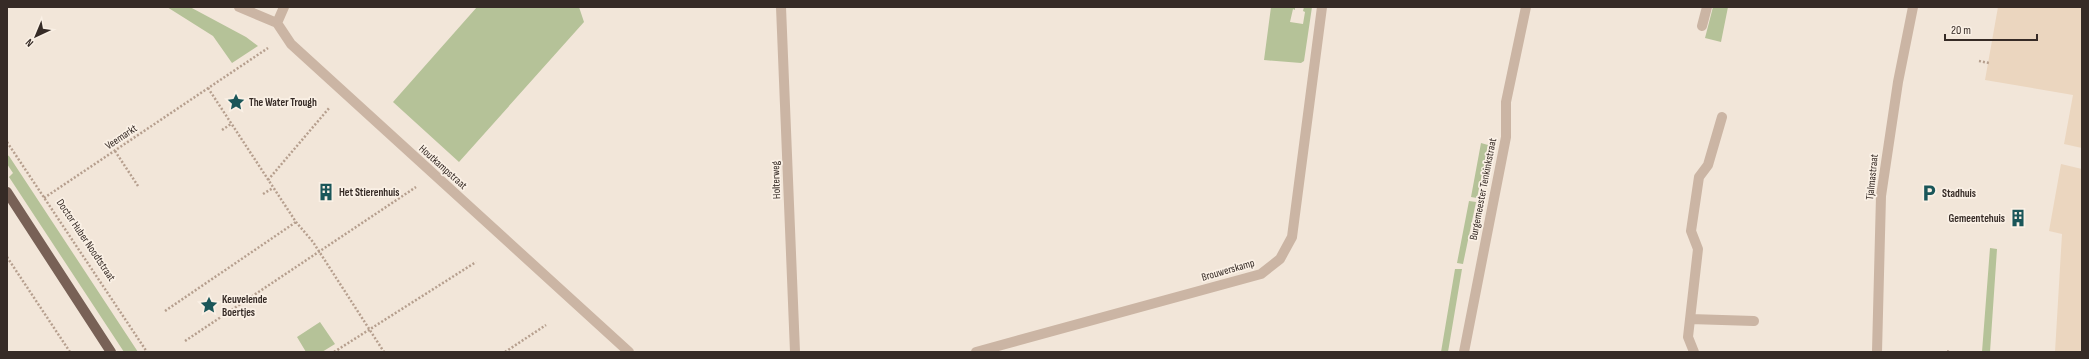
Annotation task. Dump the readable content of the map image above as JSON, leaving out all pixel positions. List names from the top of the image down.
{
  "streets": {
    "street": [
      "Houtkampstraat",
      "Tjalmastraat",
      "Holterweg",
      "Burgemeester Tenkinkstraat",
      "Brouwerskamp"
    ],
    "path": ["Veemarkt", "Doctor Huber Noodtstraat"]
  },
  "crossings": [
    ["Veemarkt", "Houtkampstraat"],
    ["Veemarkt", "Doctor Huber Noodtstraat"]
  ],
  "places": {
    "place": ["The Water Trough", "Keuvelende Boertjes"],
    "building": ["Het Stierenhuis", "Gemeentehuis"],
    "parking": ["Stadhuis"]
  },
  "scale_bar": "20 m",
  "north": "bottom left"
}
